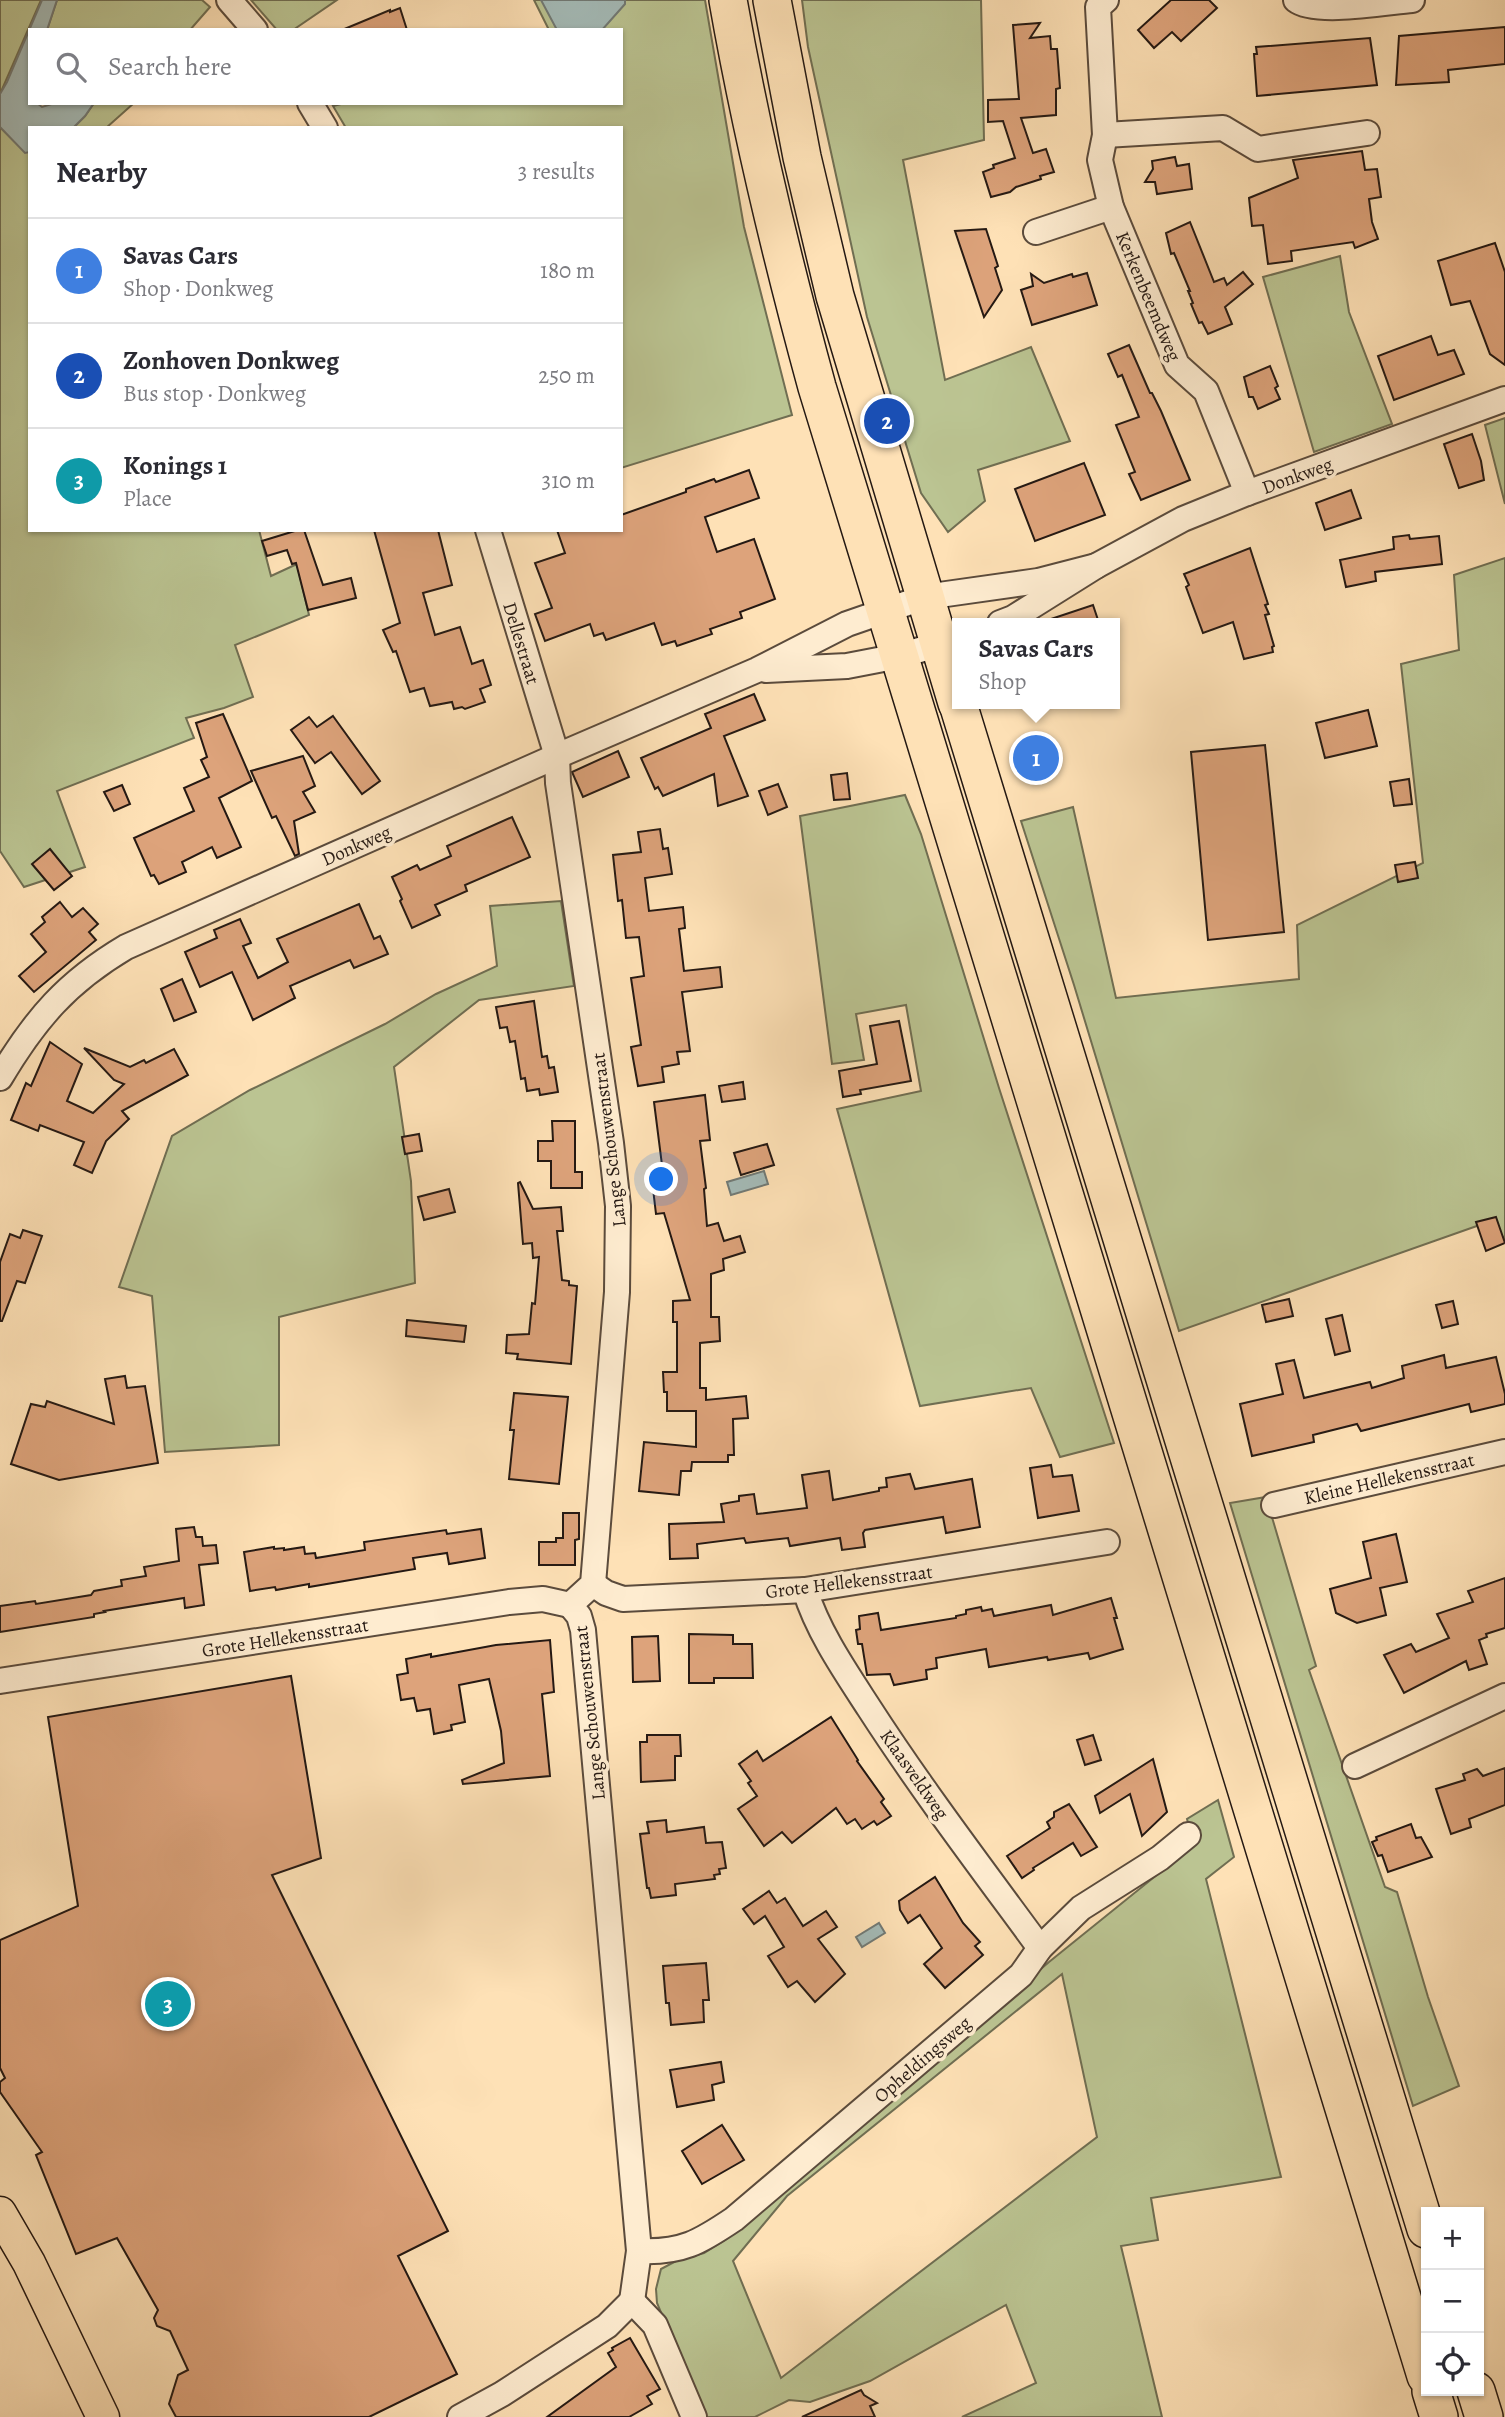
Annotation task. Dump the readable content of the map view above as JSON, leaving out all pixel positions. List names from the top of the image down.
{
  "streets": {
    "street": [
      "Kerkenbeemdweg",
      "Donkweg",
      "Dellestraat",
      "Lange Schouwenstraat",
      "Kleine Hellekensstraat",
      "Grote Hellekensstraat",
      "Klaasveldweg",
      "Opheldingsweg"
    ]
  },
  "crossings": [
    ["Kerkenbeemdweg", "Donkweg"],
    ["Donkweg", "Dellestraat"],
    ["Donkweg", "Lange Schouwenstraat"],
    ["Dellestraat", "Lange Schouwenstraat"],
    ["Lange Schouwenstraat", "Grote Hellekensstraat"],
    ["Lange Schouwenstraat", "Opheldingsweg"],
    ["Grote Hellekensstraat", "Klaasveldweg"],
    ["Klaasveldweg", "Opheldingsweg"]
  ],
  "page": {
    "search": "Search here",
    "heading": ["Nearby", "3 results"],
    "list": [
      {
        "mark": "1",
        "name": "Savas Cars",
        "note": "Shop · Donkweg",
        "value": "180 m"
      },
      {
        "mark": "2",
        "name": "Zonhoven Donkweg",
        "note": "Bus stop · Donkweg",
        "value": "250 m"
      },
      {
        "mark": "3",
        "name": "Konings 1",
        "note": "Place",
        "value": "310 m"
      }
    ],
    "pins": ["2", "1", "3"],
    "popup": ["Savas Cars", "Shop"],
    "map_buttons": ["+", "−"]
  }
}
